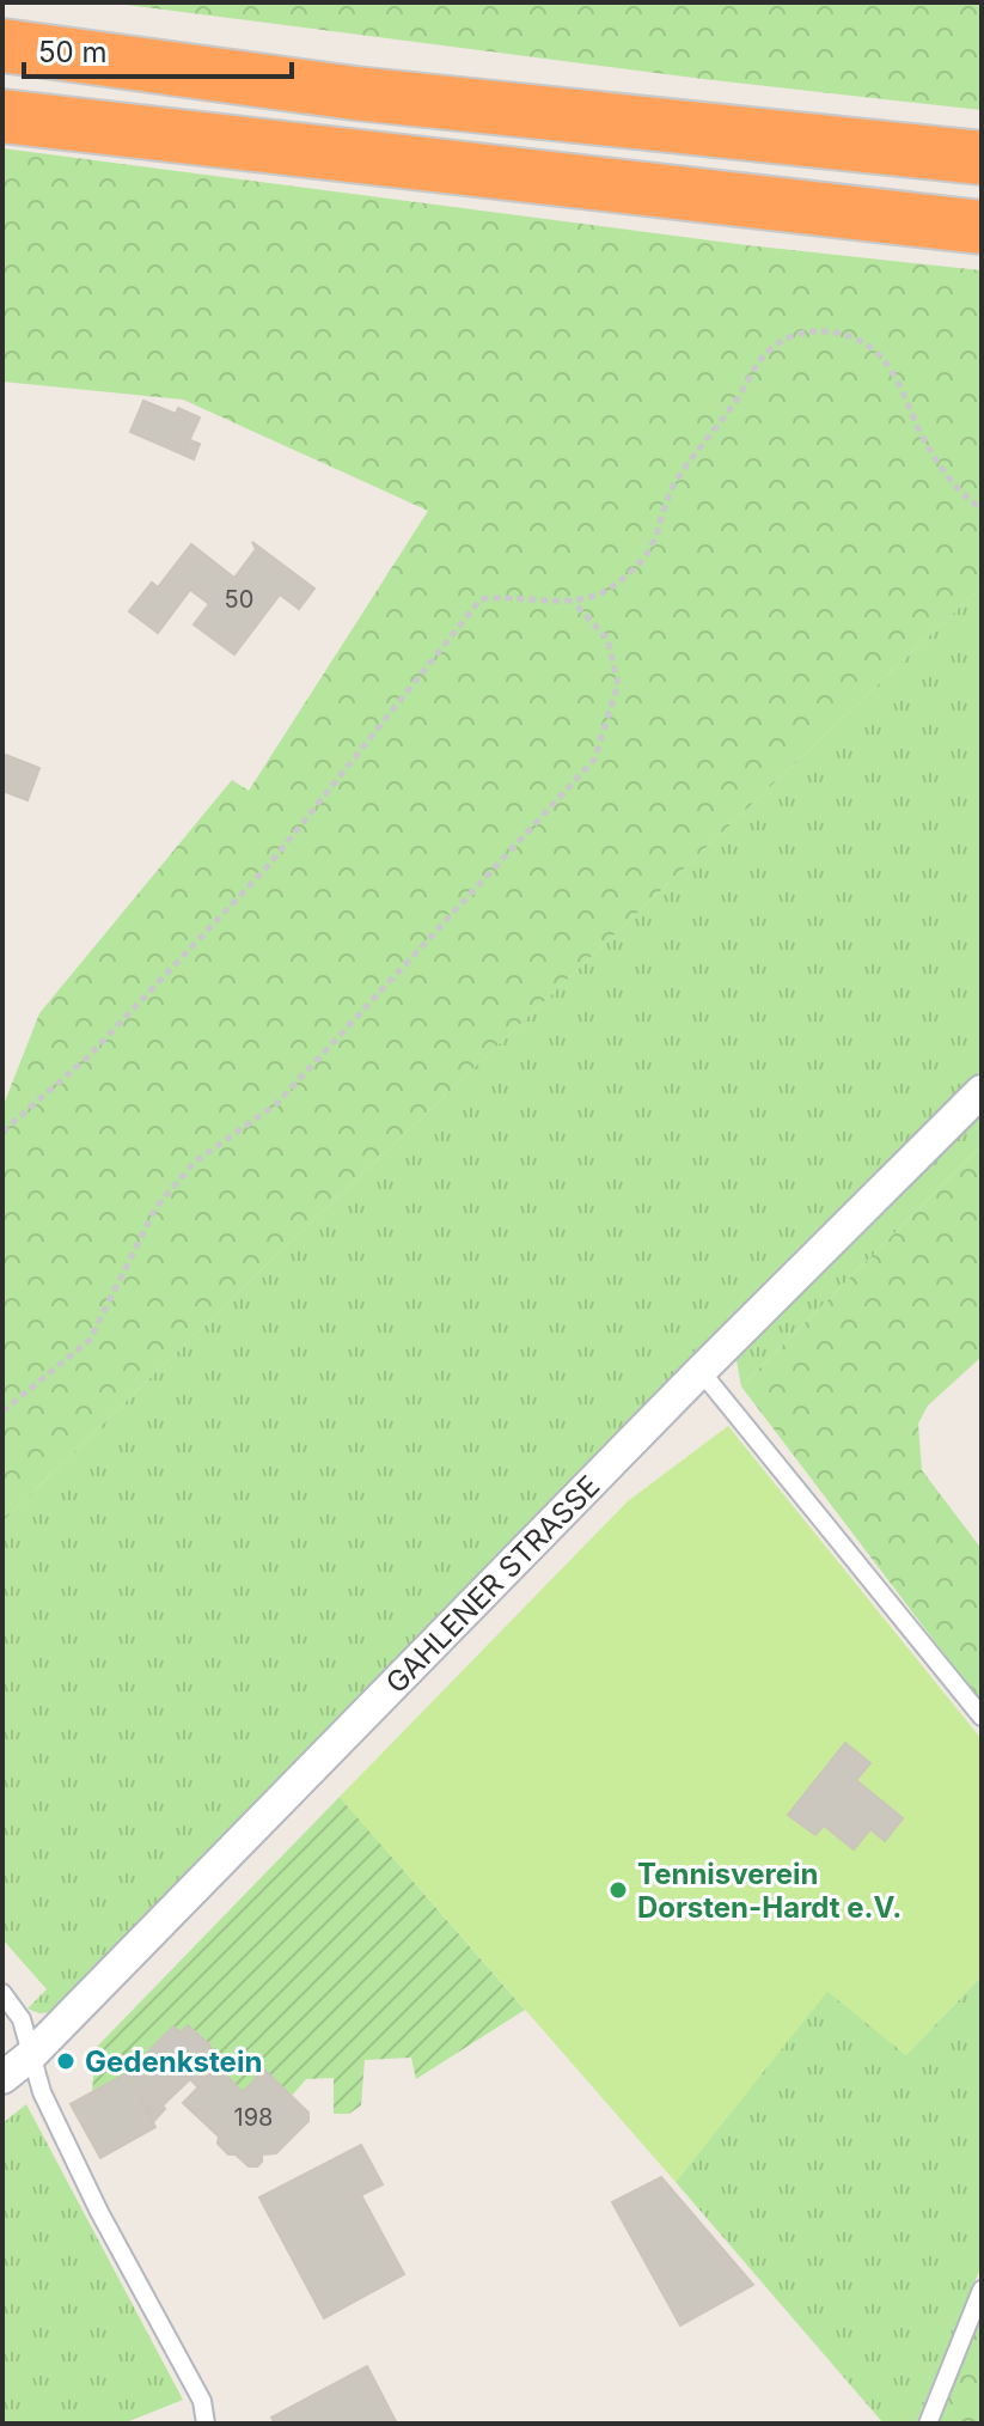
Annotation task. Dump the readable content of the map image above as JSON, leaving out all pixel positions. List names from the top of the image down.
{
  "streets": {
    "street": ["GAHLENER STRASSE"]
  },
  "places": ["Tennisverein Dorsten-Hardt e.V.", "Gedenkstein"],
  "house_numbers": ["50", "198"],
  "scale_bar": "50 m"
}
